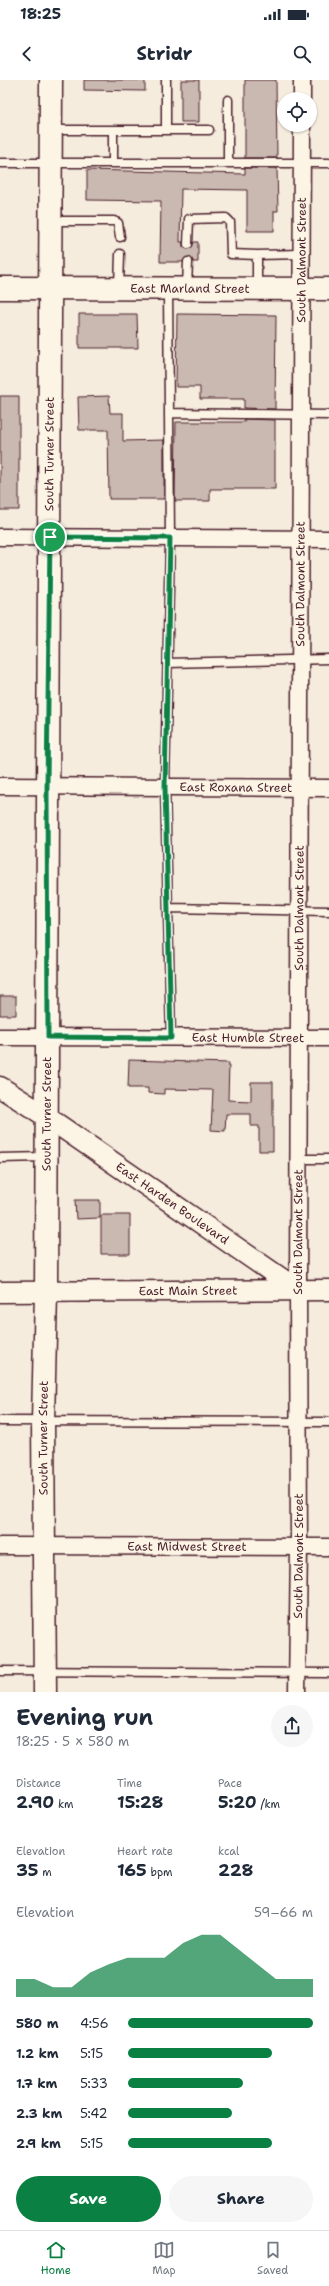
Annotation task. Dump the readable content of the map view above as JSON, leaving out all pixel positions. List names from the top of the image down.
{
  "streets": {
    "main road": ["East Marland Street", "South Turner Street"],
    "street": [
      "South Dalmont Street",
      "East Roxana Street",
      "East Humble Street",
      "East Harden Boulevard",
      "East Main Street",
      "East Midwest Street"
    ]
  },
  "crossings": [
    ["South Dalmont Street", "East Marland Street"],
    ["South Dalmont Street", "East Roxana Street"],
    ["South Dalmont Street", "East Humble Street"],
    ["South Dalmont Street", "East Harden Boulevard"],
    ["South Dalmont Street", "East Main Street"],
    ["South Dalmont Street", "East Midwest Street"],
    ["East Marland Street", "South Turner Street"],
    ["South Turner Street", "East Roxana Street"],
    ["South Turner Street", "East Humble Street"],
    ["South Turner Street", "East Harden Boulevard"],
    ["South Turner Street", "East Main Street"],
    ["South Turner Street", "East Midwest Street"],
    ["East Harden Boulevard", "East Main Street"]
  ],
  "page": {
    "status": "18:25",
    "header": "Stridr",
    "heading": ["Evening run", "18:25 · 5 × 580 m"],
    "stats": [
      ["Distance", "2.90 km"],
      ["Time", "15:28"],
      ["Pace", "5:20 /km"],
      ["Elevation", "35 m"],
      ["Heart rate", "165 bpm"],
      ["kcal", "228"]
    ],
    "chart": ["Elevation", "59–66 m"],
    "list": [
      {
        "name": "580 m",
        "note": "4:56"
      },
      {
        "name": "1.2 km",
        "note": "5:15"
      },
      {
        "name": "1.7 km",
        "note": "5:33"
      },
      {
        "name": "2.3 km",
        "note": "5:42"
      },
      {
        "name": "2.9 km",
        "note": "5:15"
      }
    ],
    "buttons": ["Save", "Share"],
    "tabs": ["Home", "Map", "Saved"]
  }
}
